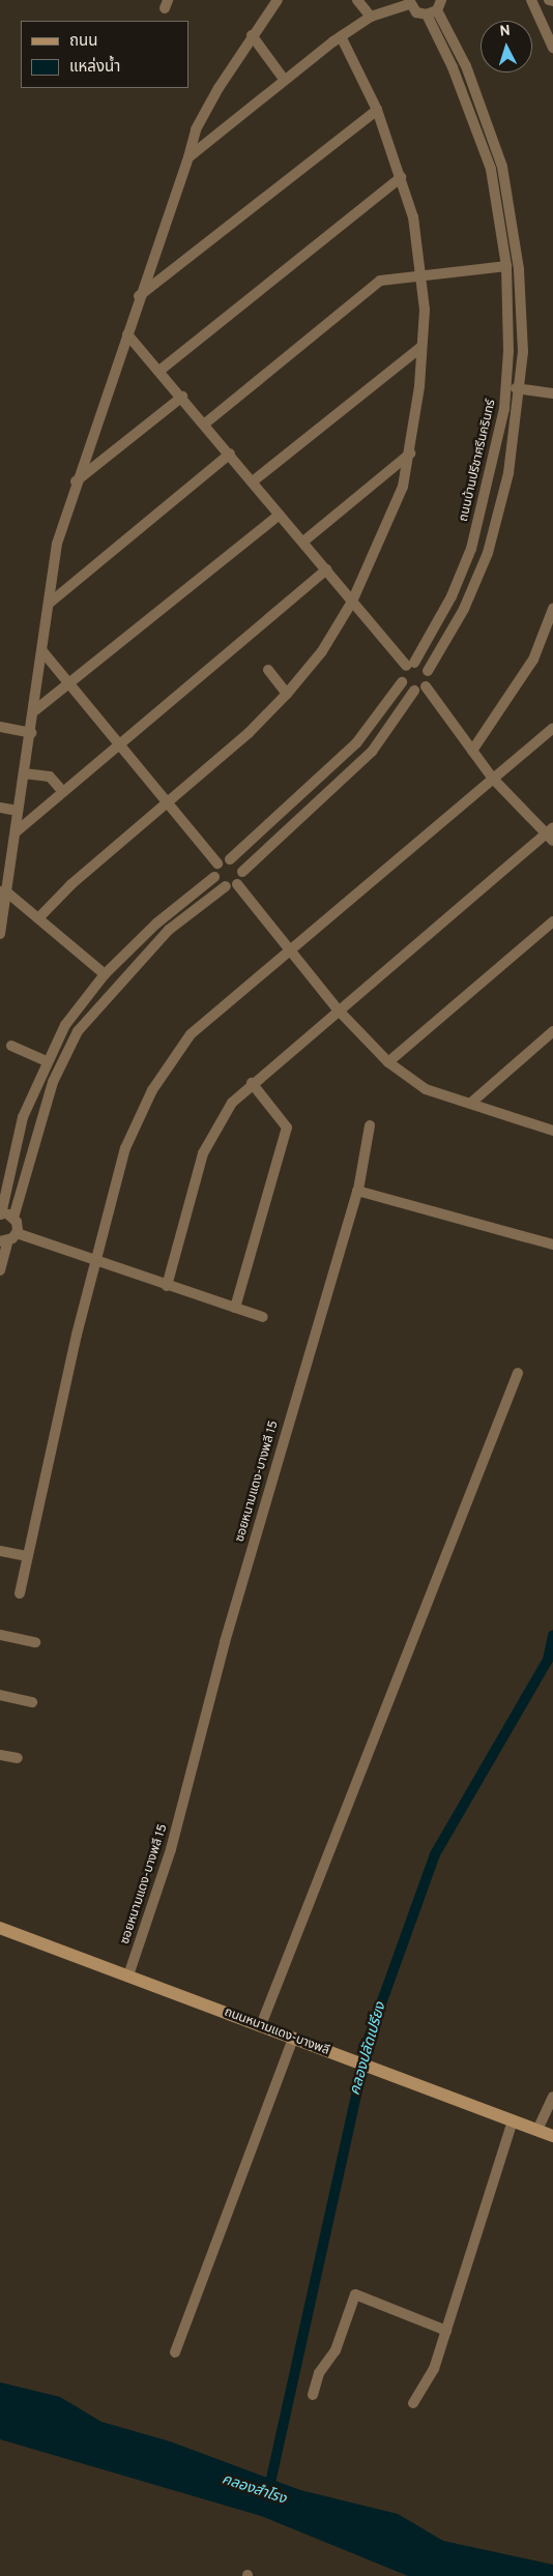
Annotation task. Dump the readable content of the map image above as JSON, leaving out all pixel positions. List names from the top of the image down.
{
  "streets": {
    "main road": ["ถนนหนามแดง-บางพลี"],
    "street": ["ถนนบ้านปรีชาศรีนครินทร์", "ซอยหนามแดง-บางพลี 15"]
  },
  "crossings": [
    ["ซอยหนามแดง-บางพลี 15", "ถนนหนามแดง-บางพลี"]
  ],
  "water": ["คลองปลัดเปรียง", "คลองสำโรง"],
  "legend": ["ถนน", "แหล่งน้ำ"],
  "north": "top"
}
